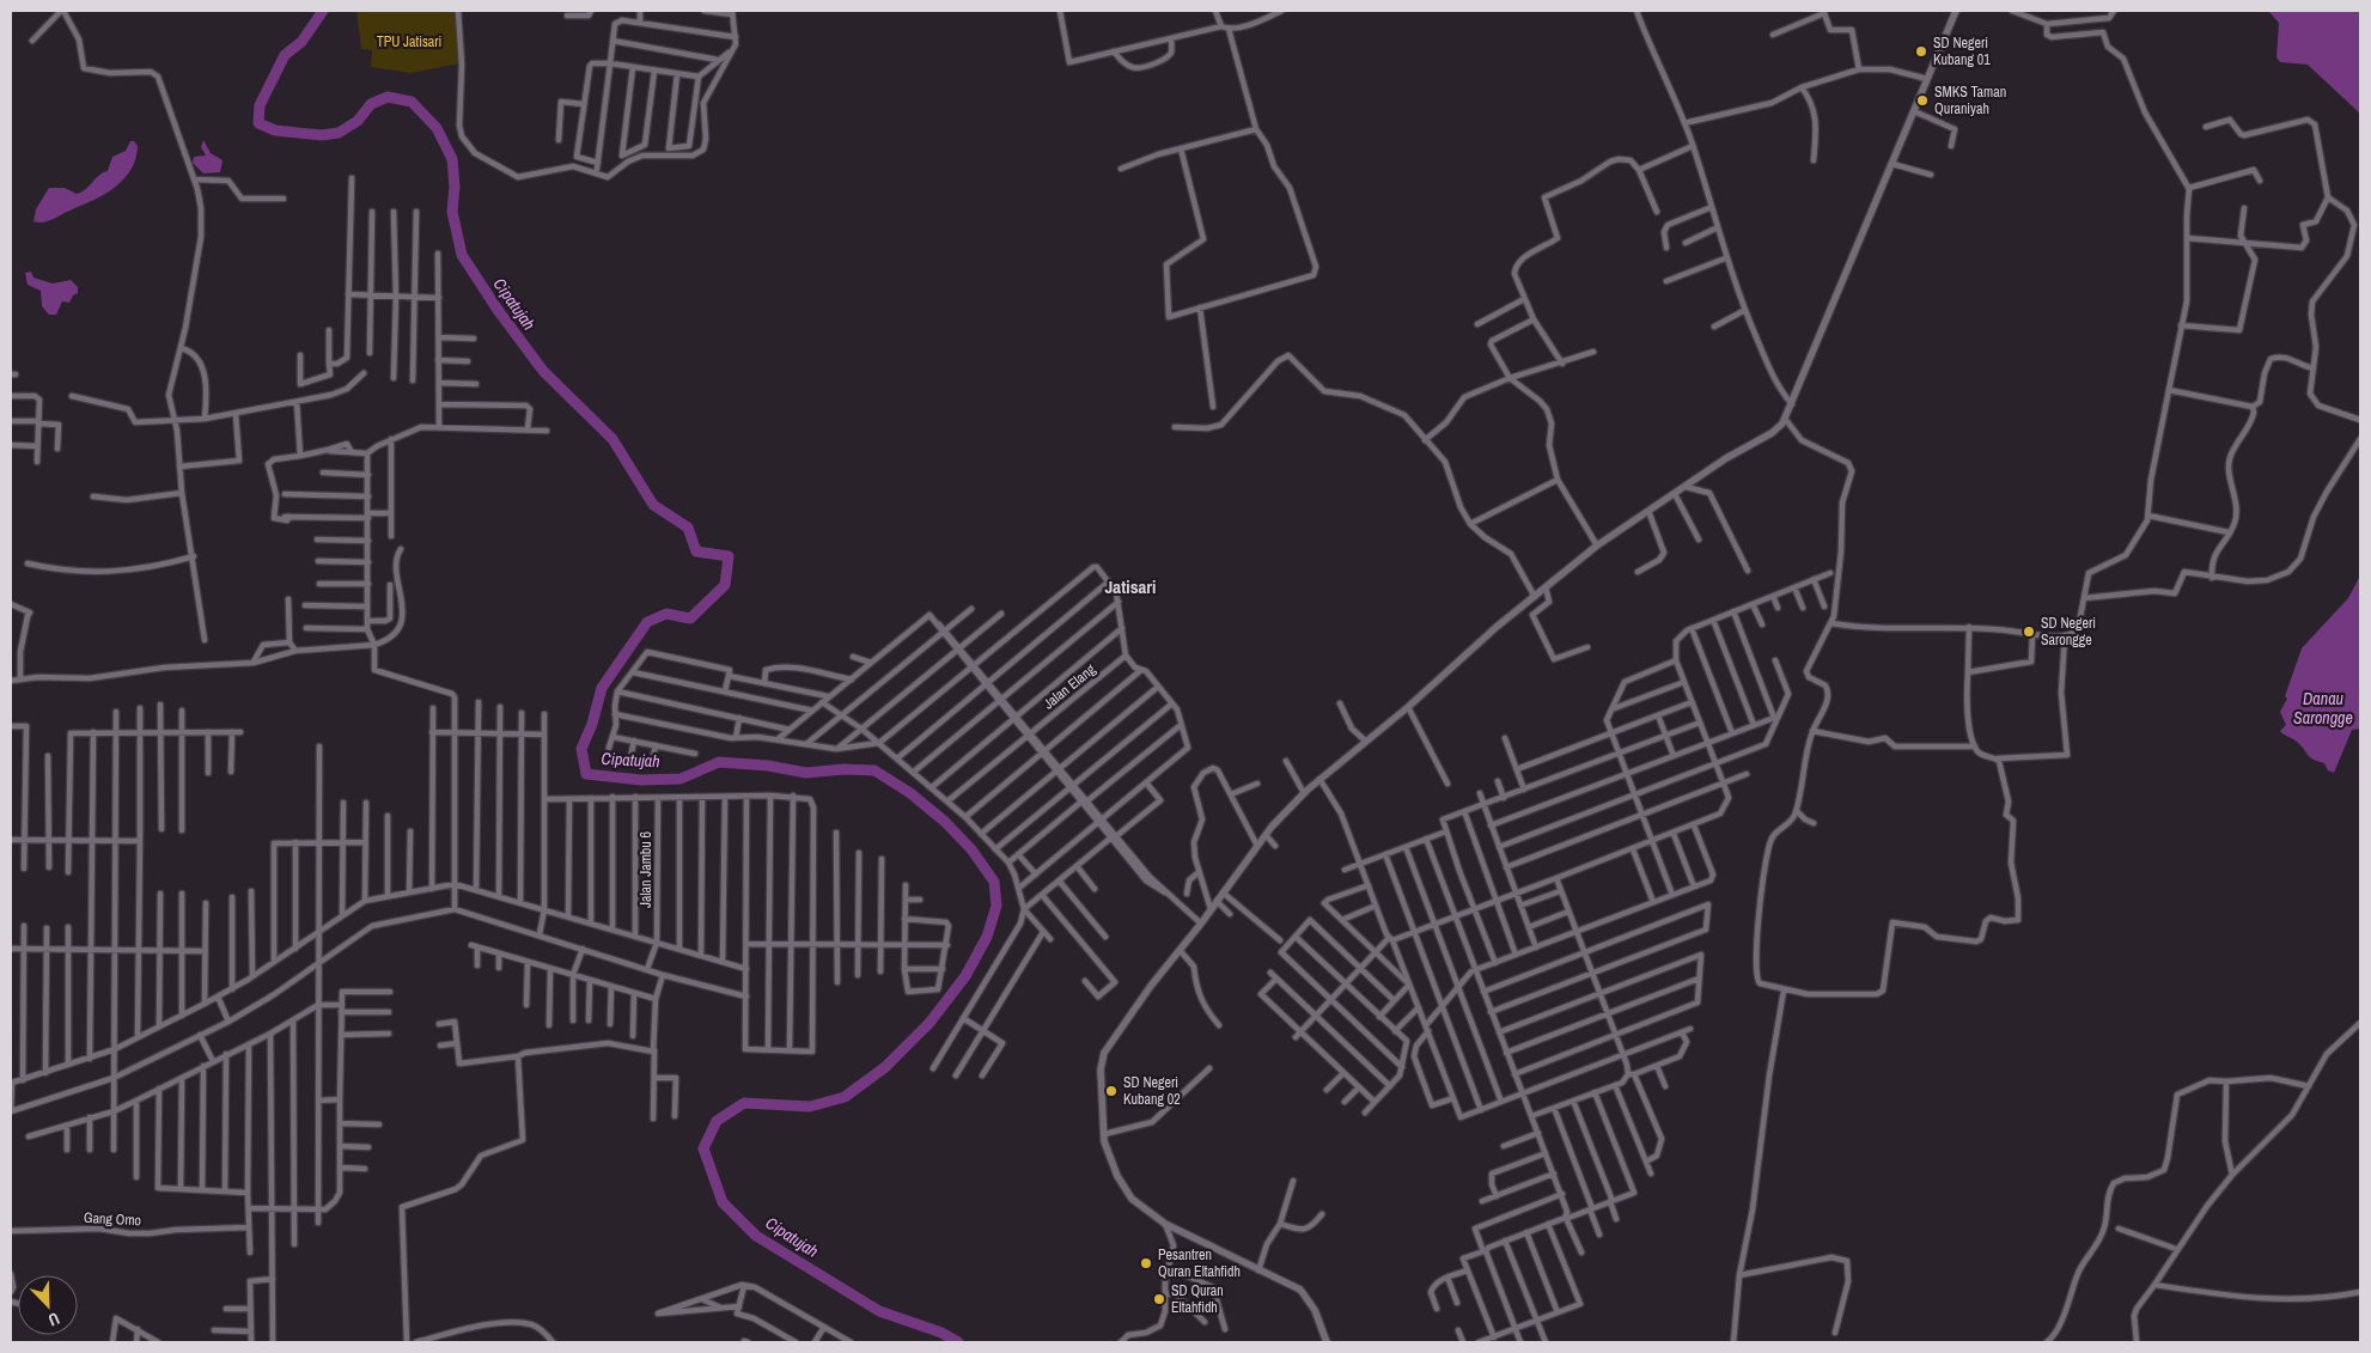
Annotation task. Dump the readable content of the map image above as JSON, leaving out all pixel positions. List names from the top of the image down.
{
  "streets": {
    "street": ["Jalan Elang", "Jalan Jambu 6", "Gang Omo"]
  },
  "districts": ["Jatisari"],
  "water": ["Cipatujah", "Danau Sarongge"],
  "parks": ["TPU Jatisari"],
  "places": [
    "SD Negeri Kubang 01",
    "SMKS Taman Quraniyah",
    "SD Negeri Sarongge",
    "SD Negeri Kubang 02",
    "Pesantren Quran Eltahfidh",
    "SD Quran Eltahfidh"
  ],
  "north": "bottom right"
}
